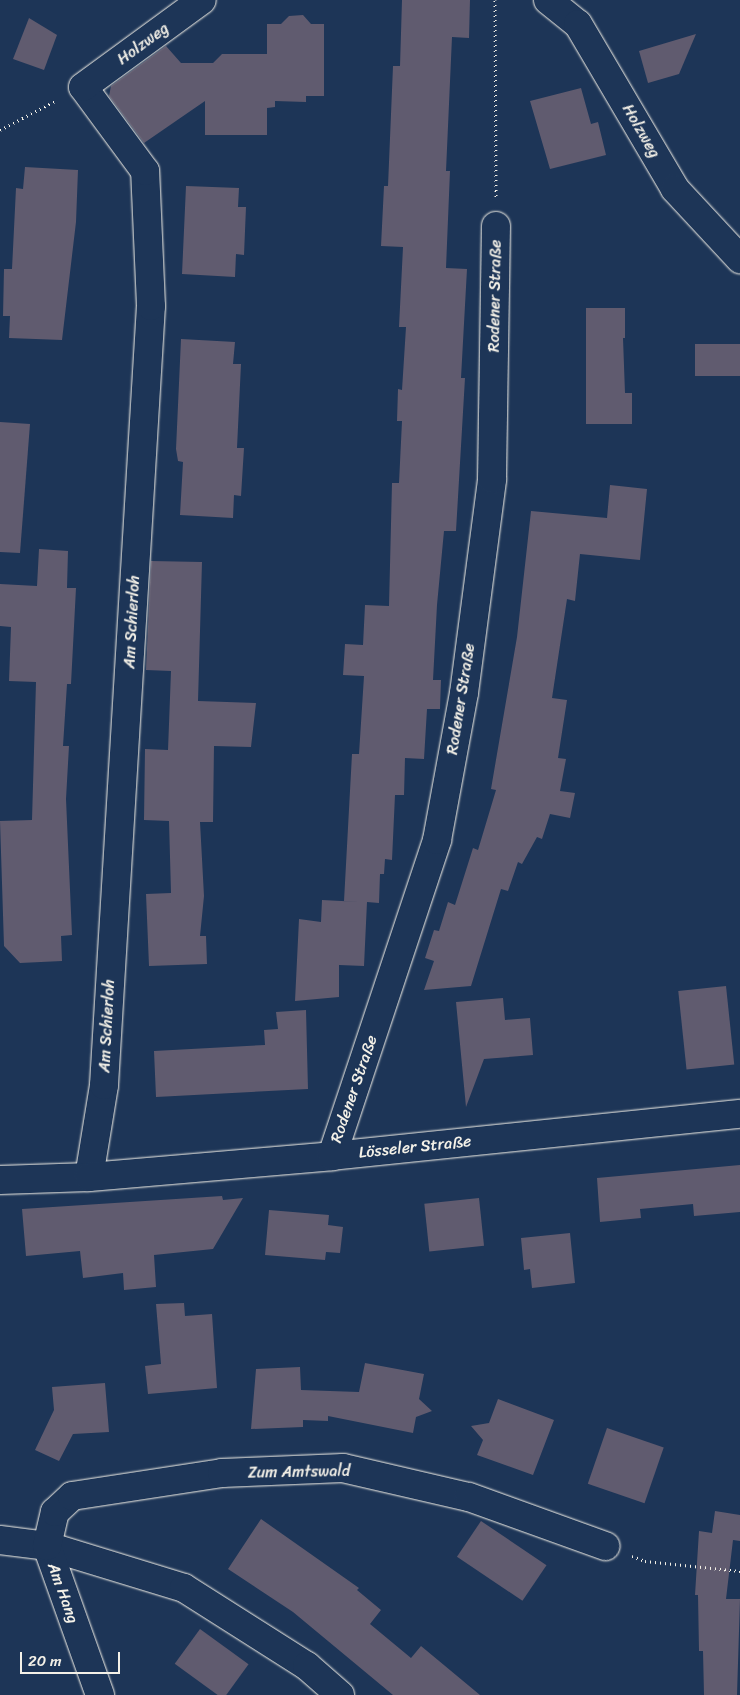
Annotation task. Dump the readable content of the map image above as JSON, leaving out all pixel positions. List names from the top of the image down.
{
  "streets": {
    "street": [
      "Holzweg",
      "Rodener Straße",
      "Am Schierloh",
      "Lösseler Straße",
      "Zum Amtswald",
      "Am Hang"
    ]
  },
  "crossings": [
    ["Holzweg", "Am Schierloh"],
    ["Rodener Straße", "Lösseler Straße"],
    ["Am Schierloh", "Lösseler Straße"],
    ["Zum Amtswald", "Am Hang"]
  ],
  "scale_bar": "20 m"
}
